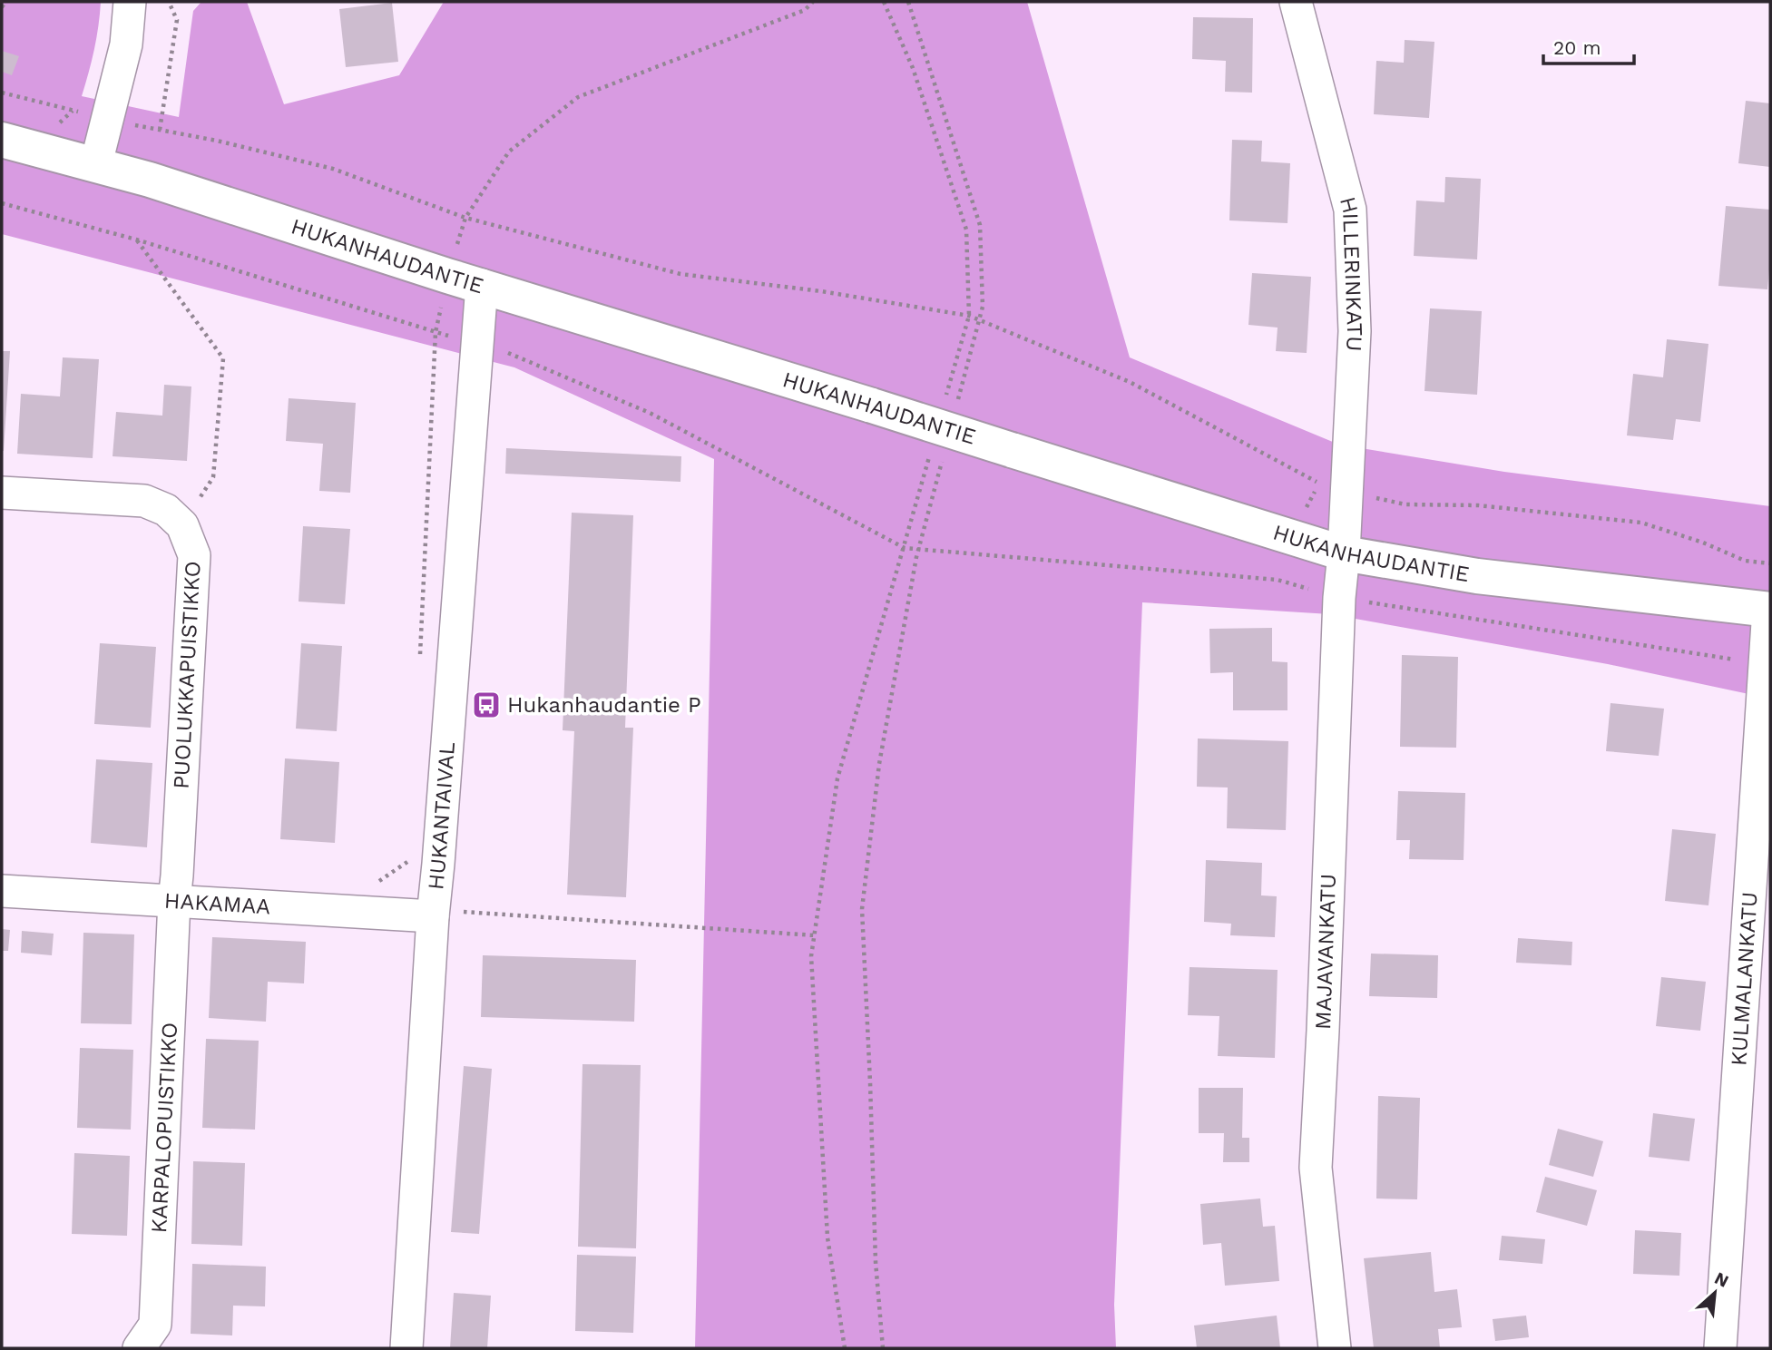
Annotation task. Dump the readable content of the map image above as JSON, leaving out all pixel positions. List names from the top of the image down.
{
  "streets": {
    "main road": ["HUKANHAUDANTIE"],
    "street": [
      "HILLERINKATU",
      "PUOLUKKAPUISTIKKO",
      "HUKANTAIVAL",
      "HAKAMAA",
      "MAJAVANKATU",
      "KULMALANKATU",
      "KARPALOPUISTIKKO"
    ]
  },
  "crossings": [
    ["HUKANHAUDANTIE", "HILLERINKATU"],
    ["HUKANHAUDANTIE", "HUKANTAIVAL"],
    ["HUKANHAUDANTIE", "MAJAVANKATU"],
    ["HUKANHAUDANTIE", "KULMALANKATU"],
    ["HILLERINKATU", "MAJAVANKATU"],
    ["PUOLUKKAPUISTIKKO", "HAKAMAA"],
    ["PUOLUKKAPUISTIKKO", "KARPALOPUISTIKKO"],
    ["HUKANTAIVAL", "HAKAMAA"],
    ["HAKAMAA", "KARPALOPUISTIKKO"]
  ],
  "places": {
    "bus stop": ["Hukanhaudantie P"]
  },
  "scale_bar": "20 m",
  "north": "top right"
}
